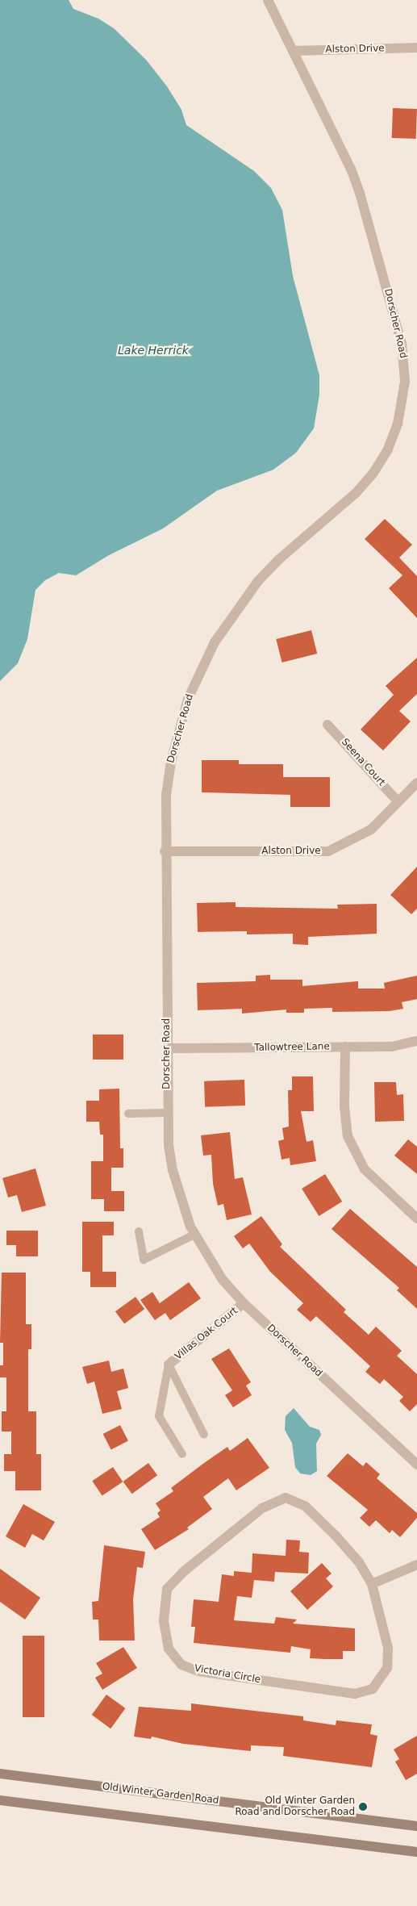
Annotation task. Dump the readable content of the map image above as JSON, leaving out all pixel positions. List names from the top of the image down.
{
  "streets": {
    "main road": ["Old Winter Garden Road"],
    "street": [
      "Alston Drive",
      "Dorscher Road",
      "Seena Court",
      "Tallowtree Lane",
      "Villas Oak Court",
      "Victoria Circle"
    ]
  },
  "crossings": [
    ["Alston Drive", "Dorscher Road"],
    ["Alston Drive", "Seena Court"],
    ["Dorscher Road", "Tallowtree Lane"],
    ["Dorscher Road", "Villas Oak Court"]
  ],
  "water": ["Lake Herrick"],
  "places": ["Old Winter Garden Road and Dorscher Road"]
}
